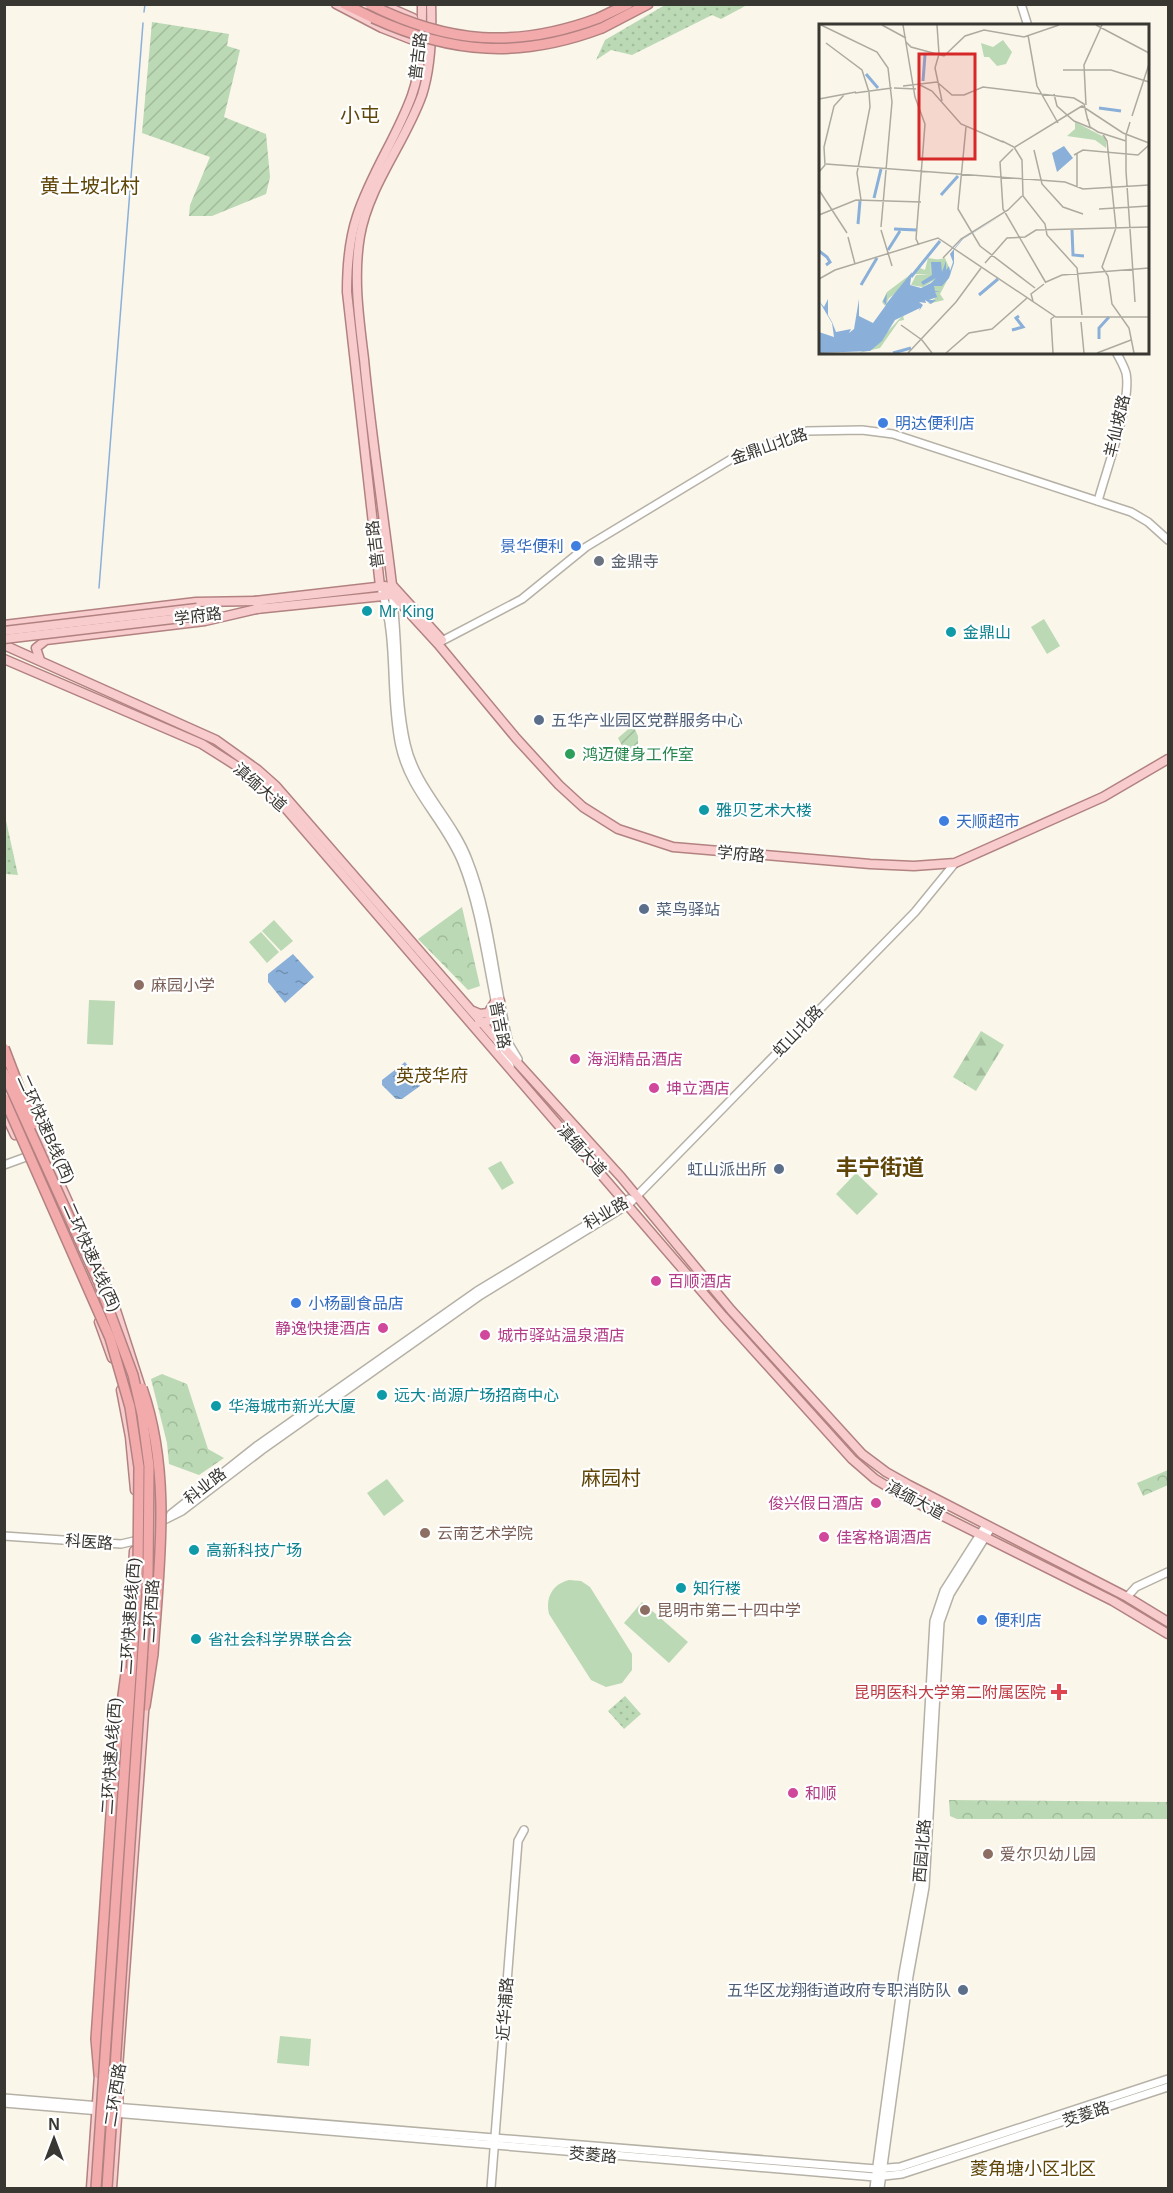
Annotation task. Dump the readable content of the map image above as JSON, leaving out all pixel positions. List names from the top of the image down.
{
  "streets": {
    "highway": ["二环快速B线(西)", "二环快速A线(西)"],
    "main road": [
      "普吉路",
      "学府路",
      "滇缅大道",
      "二环西路"
    ],
    "street": [
      "羊仙坡路",
      "金鼎山北路",
      "虹山北路",
      "科业路",
      "科医路",
      "西园北路",
      "近华浦路",
      "茭菱路"
    ]
  },
  "crossings": [
    ["普吉路", "学府路"],
    ["普吉路", "滇缅大道"],
    ["羊仙坡路", "金鼎山北路"],
    ["金鼎山北路", "学府路"],
    ["学府路", "虹山北路"],
    ["滇缅大道", "虹山北路"],
    ["滇缅大道", "科业路"],
    ["滇缅大道", "西园北路"],
    ["虹山北路", "科业路"],
    ["二环快速B线(西)", "二环西路"],
    ["科业路", "科医路"],
    ["二环快速A线(西)", "二环西路"],
    ["科医路", "二环西路"],
    ["二环西路", "茭菱路"],
    ["西园北路", "茭菱路"],
    ["近华浦路", "茭菱路"]
  ],
  "districts": [
    "小屯",
    "黄土坡北村",
    "英茂华府",
    "丰宁街道",
    "麻园村",
    "菱角塘小区北区"
  ],
  "places": {
    "other": [
      "明达便利店",
      "景华便利",
      "金鼎寺",
      "Mr King",
      "金鼎山",
      "五华产业园区党群服务中心",
      "鸿迈健身工作室",
      "雅贝艺术大楼",
      "天顺超市",
      "菜鸟驿站",
      "麻园小学",
      "海润精品酒店",
      "坤立酒店",
      "虹山派出所",
      "百顺酒店",
      "小杨副食品店",
      "静逸快捷酒店",
      "城市驿站温泉酒店",
      "远大·尚源广场招商中心",
      "华海城市新光大厦",
      "俊兴假日酒店",
      "云南艺术学院",
      "佳客格调酒店",
      "高新科技广场",
      "知行楼",
      "昆明市第二十四中学",
      "便利店",
      "省社会科学界联合会",
      "和顺",
      "爱尔贝幼儿园",
      "五华区龙翔街道政府专职消防队"
    ],
    "health": ["昆明医科大学第二附属医院"]
  },
  "north": "top"
}
